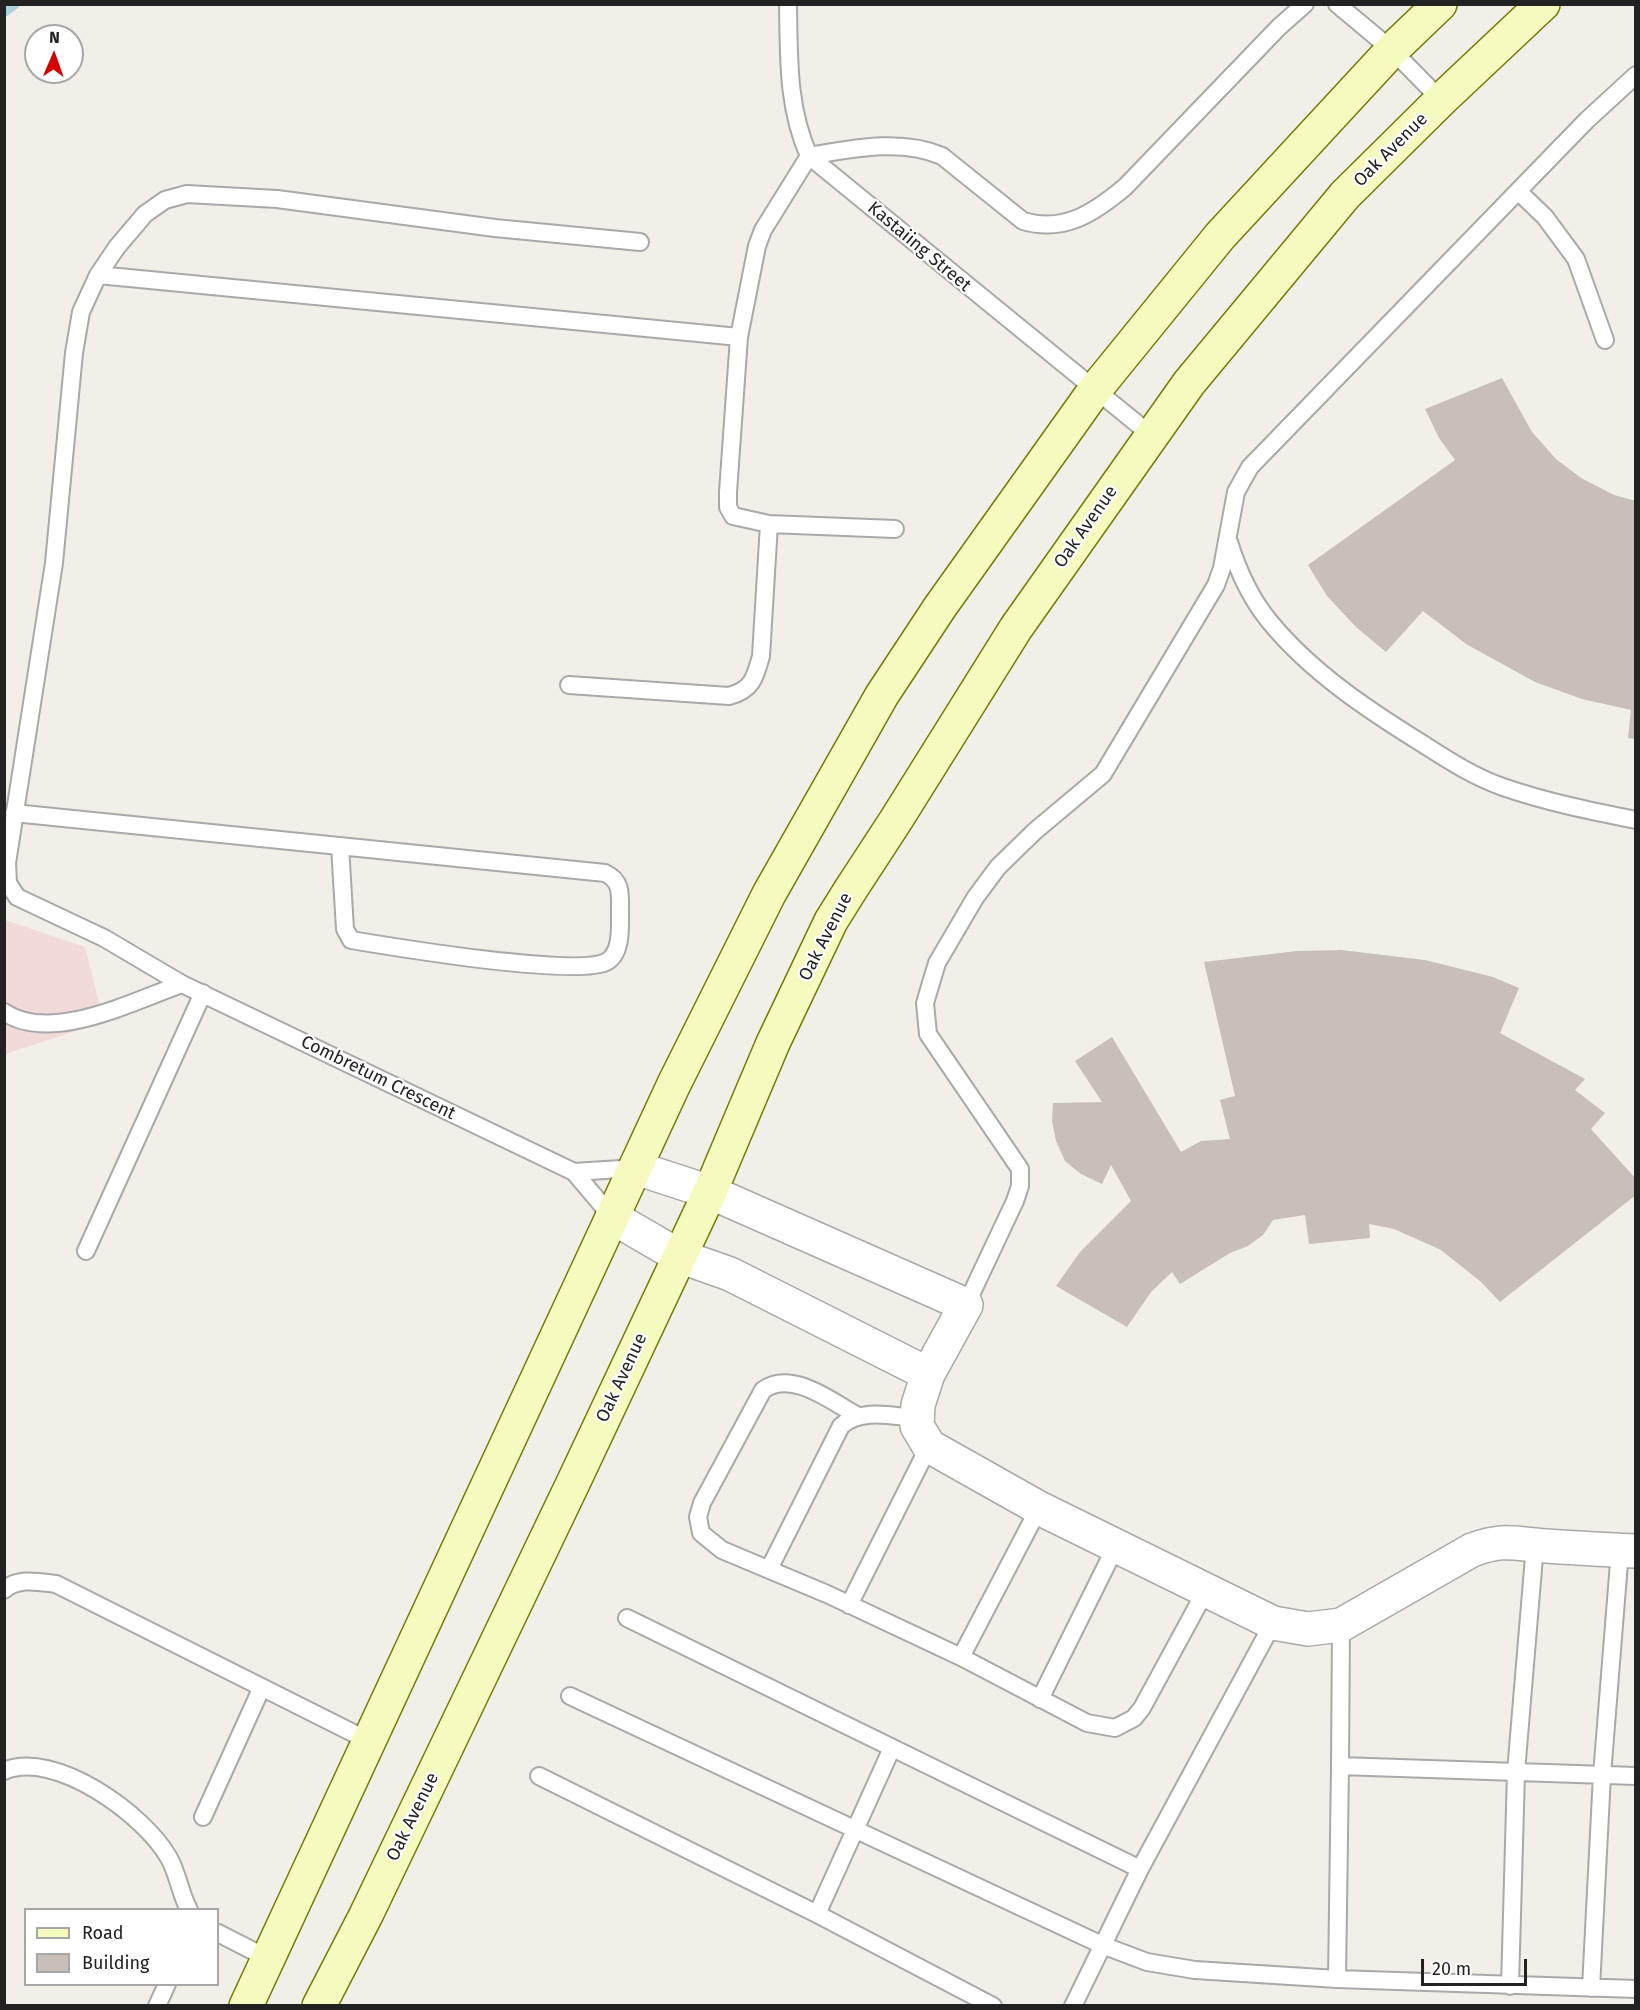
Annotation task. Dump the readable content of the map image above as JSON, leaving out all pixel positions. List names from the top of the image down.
{
  "streets": {
    "street": ["Oak Avenue"],
    "lane": ["Kastaiing Street", "Combretum Crescent"]
  },
  "crossings": [
    ["Oak Avenue", "Kastaiing Street"]
  ],
  "legend": ["Road", "Building"],
  "scale_bar": "20 m",
  "north": "top"
}
